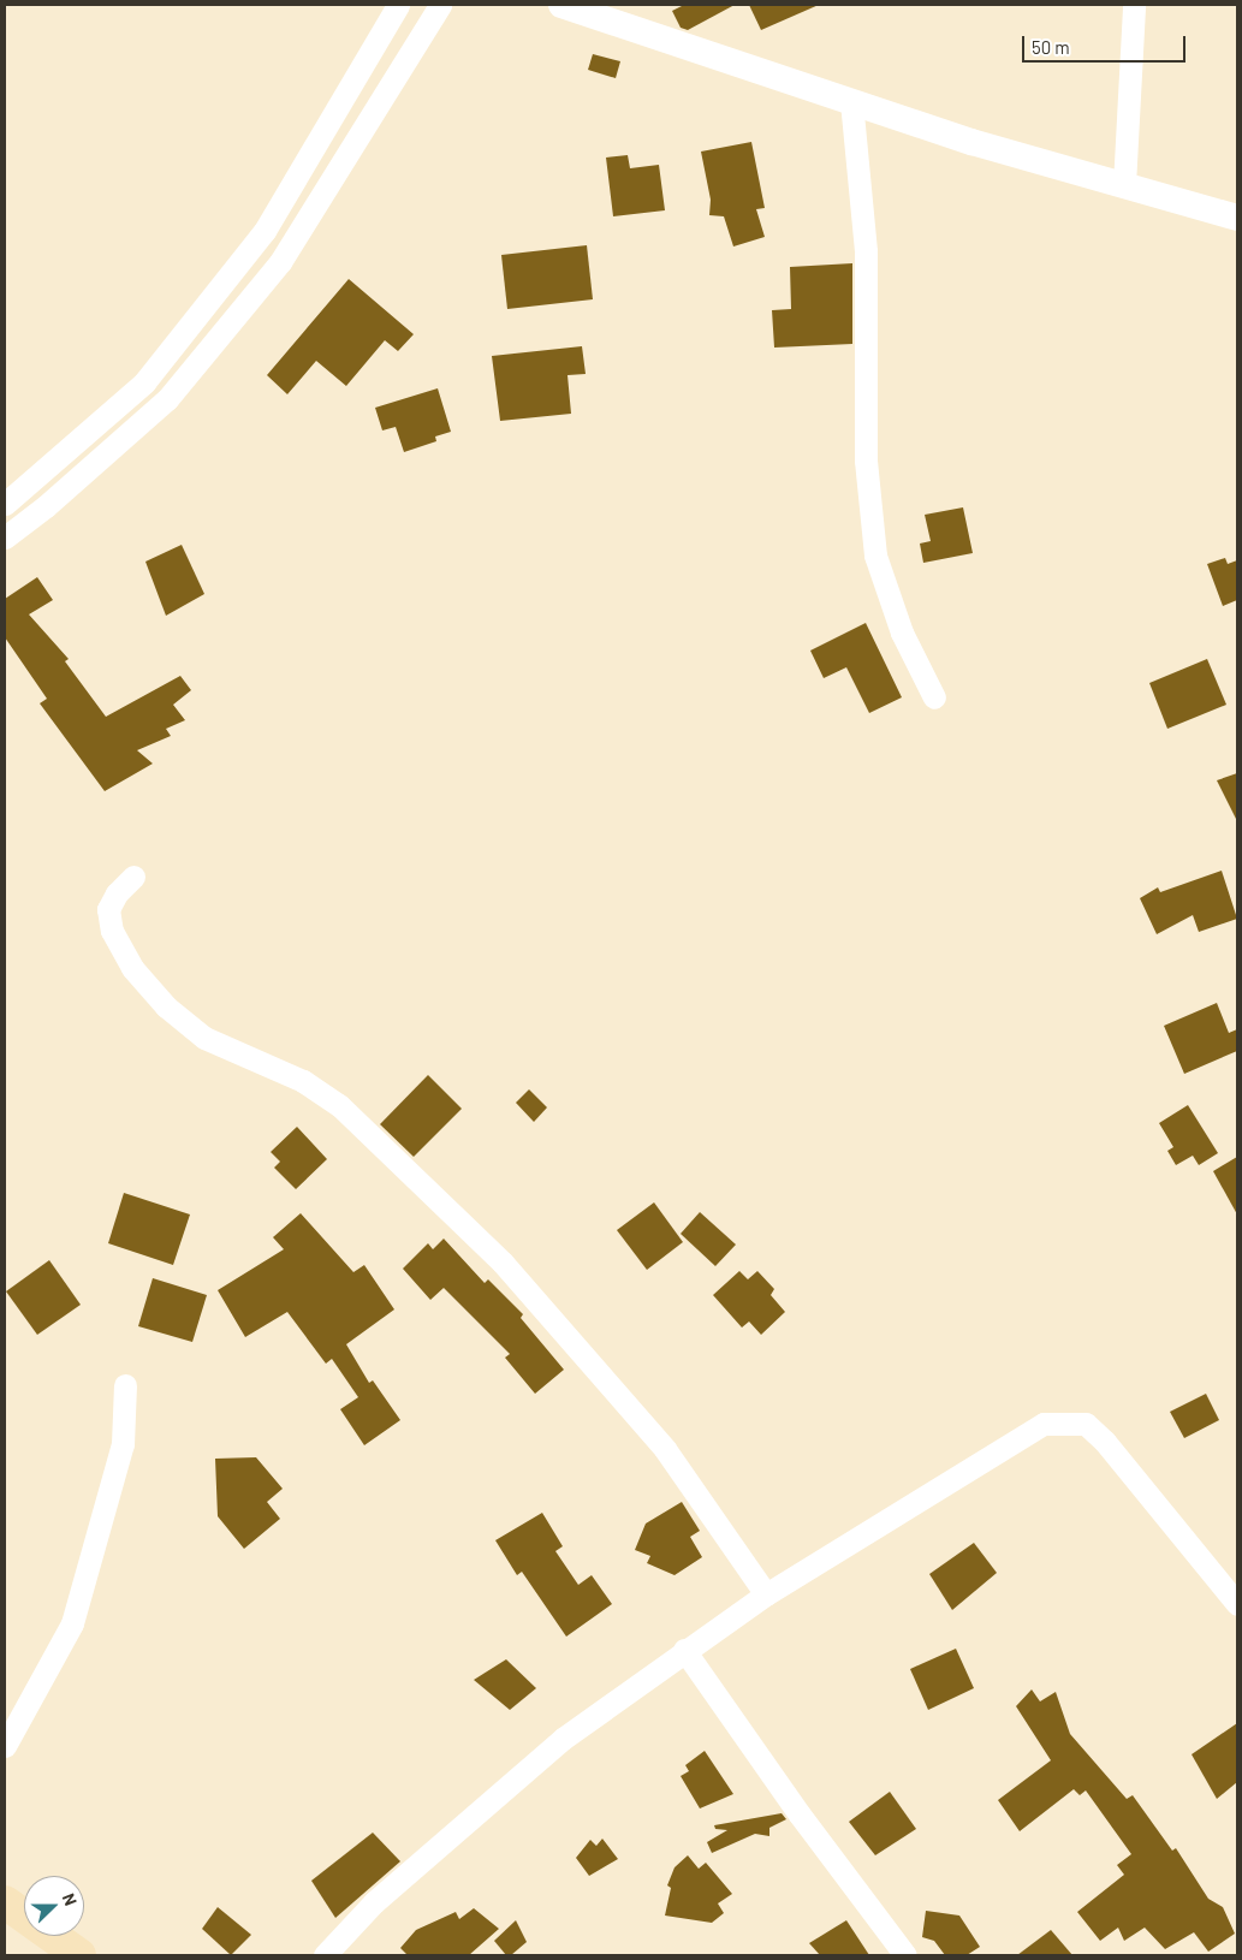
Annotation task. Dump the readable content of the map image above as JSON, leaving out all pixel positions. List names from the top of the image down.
{
  "scale_bar": "50 m",
  "north": "right"
}
